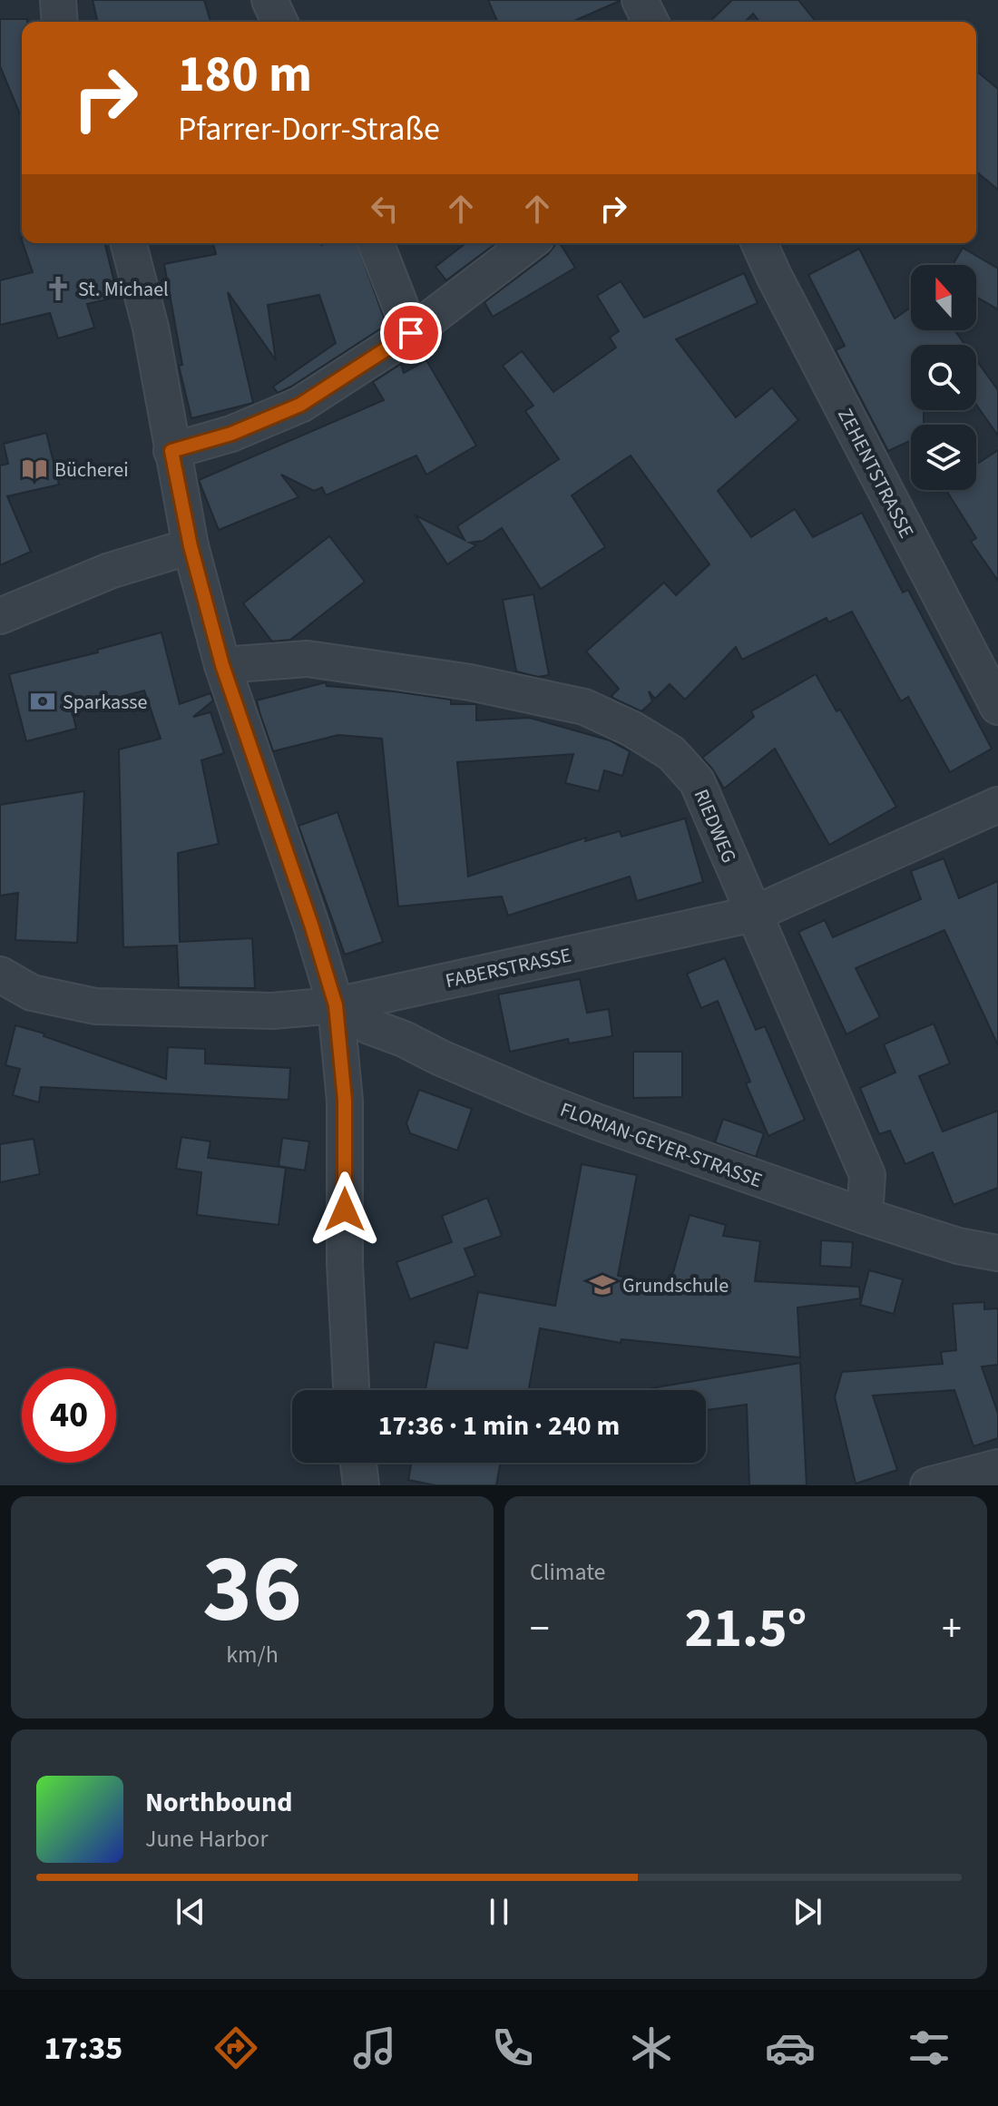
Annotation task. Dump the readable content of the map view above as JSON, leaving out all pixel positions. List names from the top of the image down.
{
  "streets": {
    "street": [
      "ZEHENTSTRASSE",
      "RIEDWEG",
      "FABERSTRASSE",
      "FLORIAN-GEYER-STRASSE"
    ]
  },
  "crossings": [
    ["RIEDWEG", "FABERSTRASSE"],
    ["RIEDWEG", "FLORIAN-GEYER-STRASSE"],
    ["FABERSTRASSE", "FLORIAN-GEYER-STRASSE"]
  ],
  "places": {
    "church": ["St. Michael"],
    "library": ["Bücherei"],
    "bank": ["Sparkasse"],
    "school or university": ["Grundschule"]
  },
  "north": "top",
  "page": {
    "turn": ["180 m", "Pfarrer-Dorr-Straße"],
    "limit": "40",
    "trip": "17:36 · 1 min · 240 m",
    "tile": [
      ["36", "km/h"],
      "Climate"
    ],
    "heat": ["−", "21.5°", "+"],
    "song": ["Northbound", "June Harbor"],
    "tabs": "17:35"
  }
}
